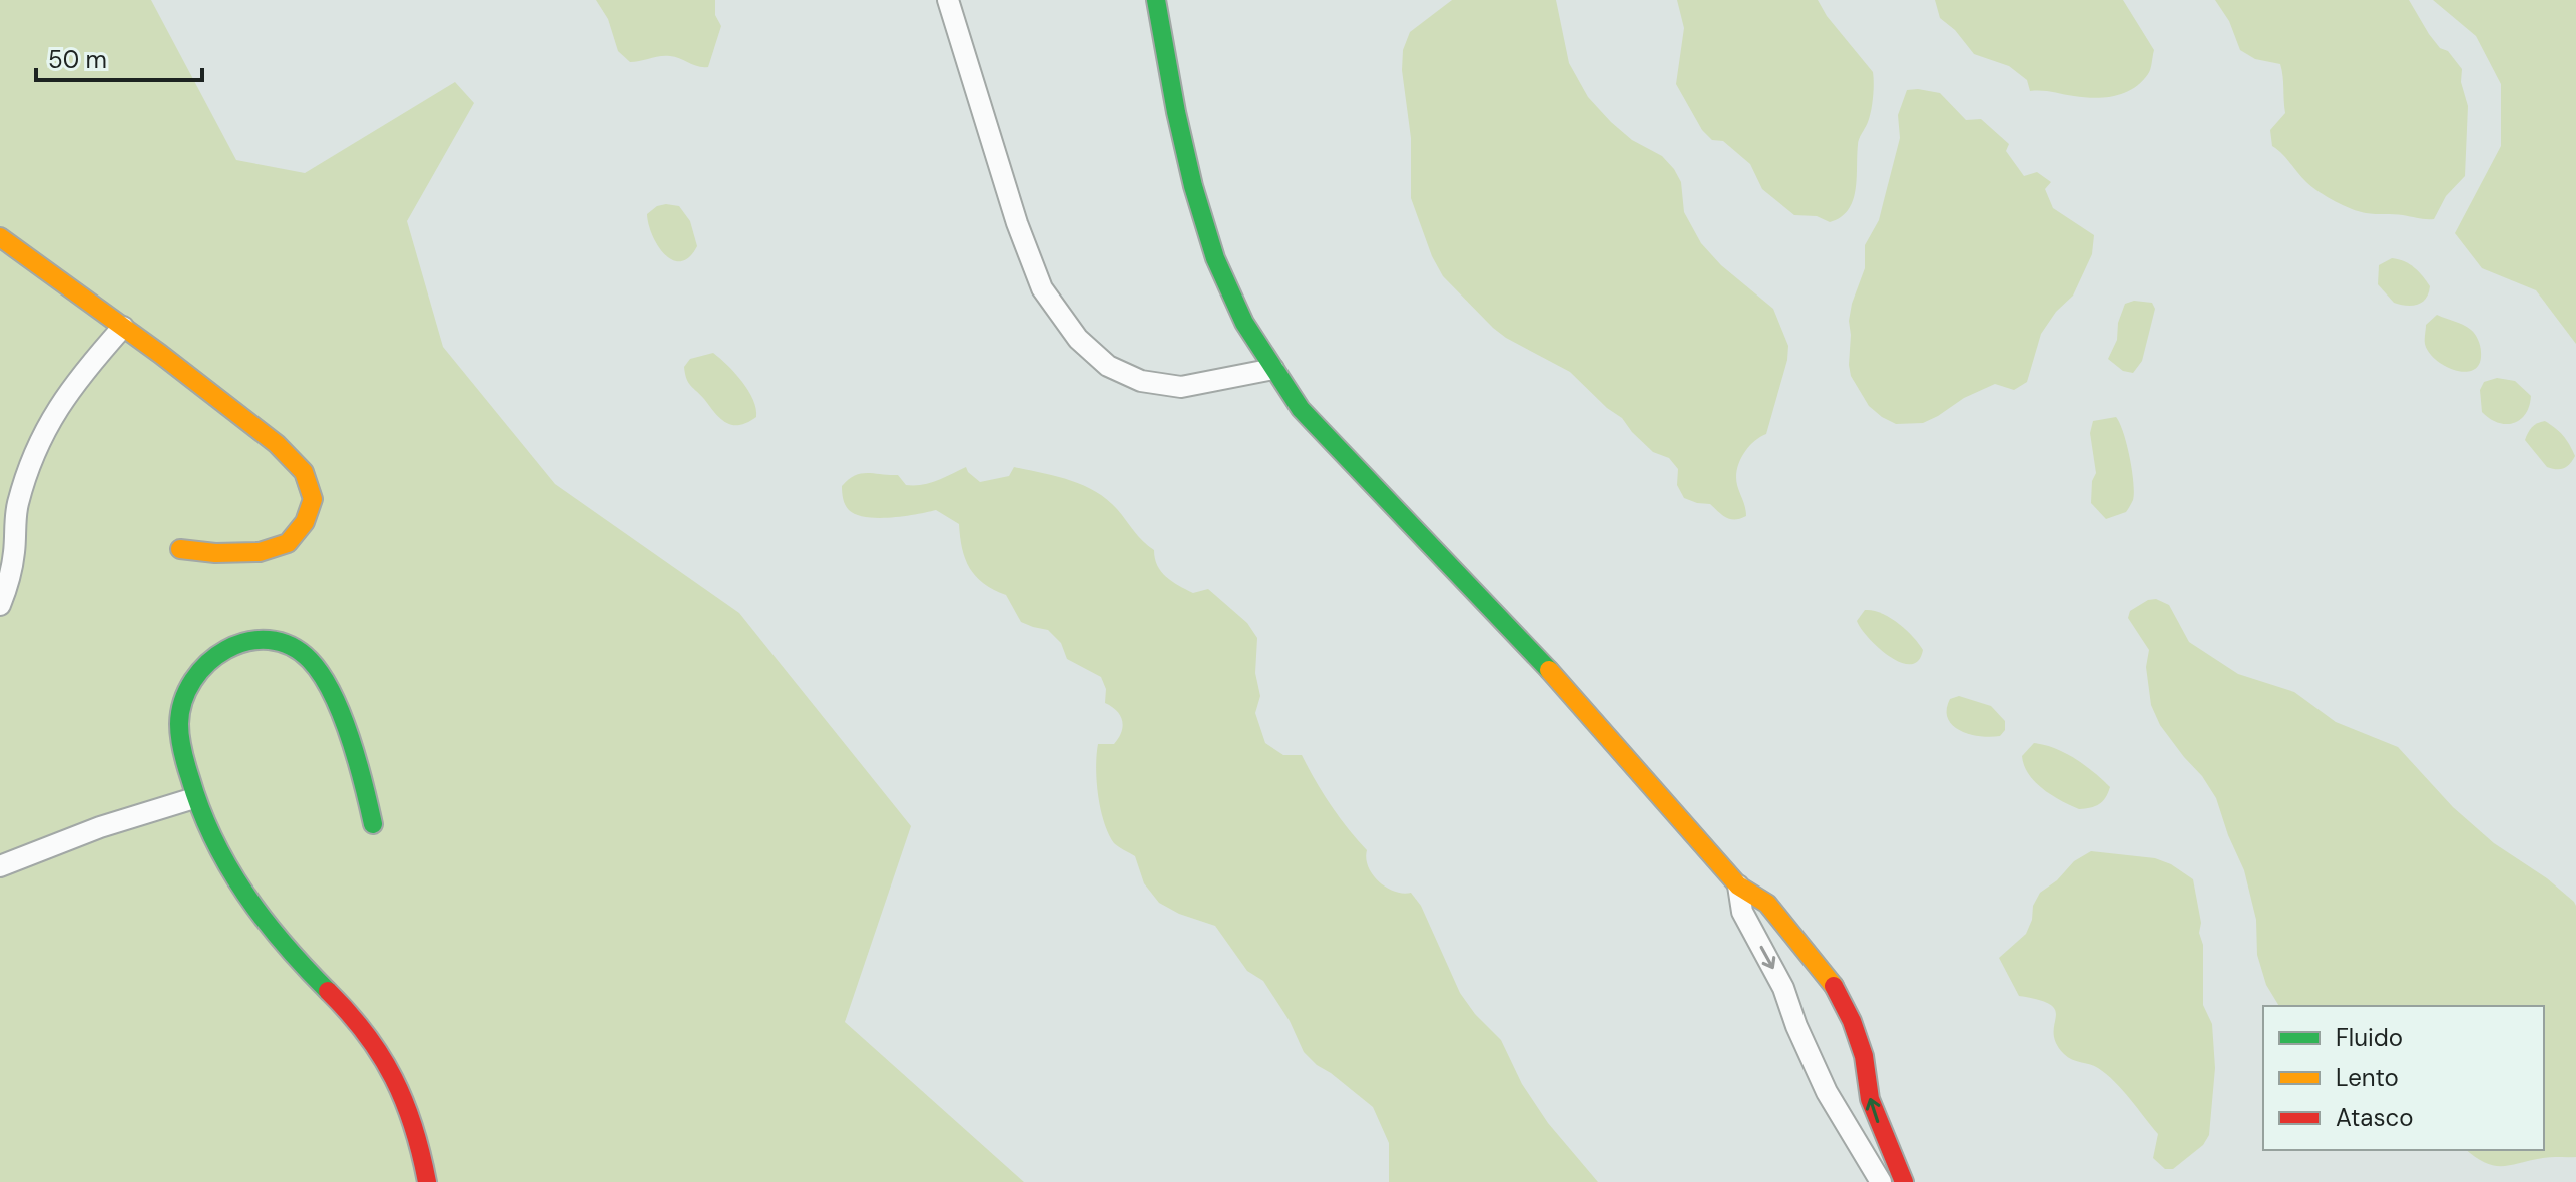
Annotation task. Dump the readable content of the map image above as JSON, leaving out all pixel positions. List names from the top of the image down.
{
  "legend": ["Fluido", "Lento", "Atasco"],
  "scale_bar": "50 m"
}
